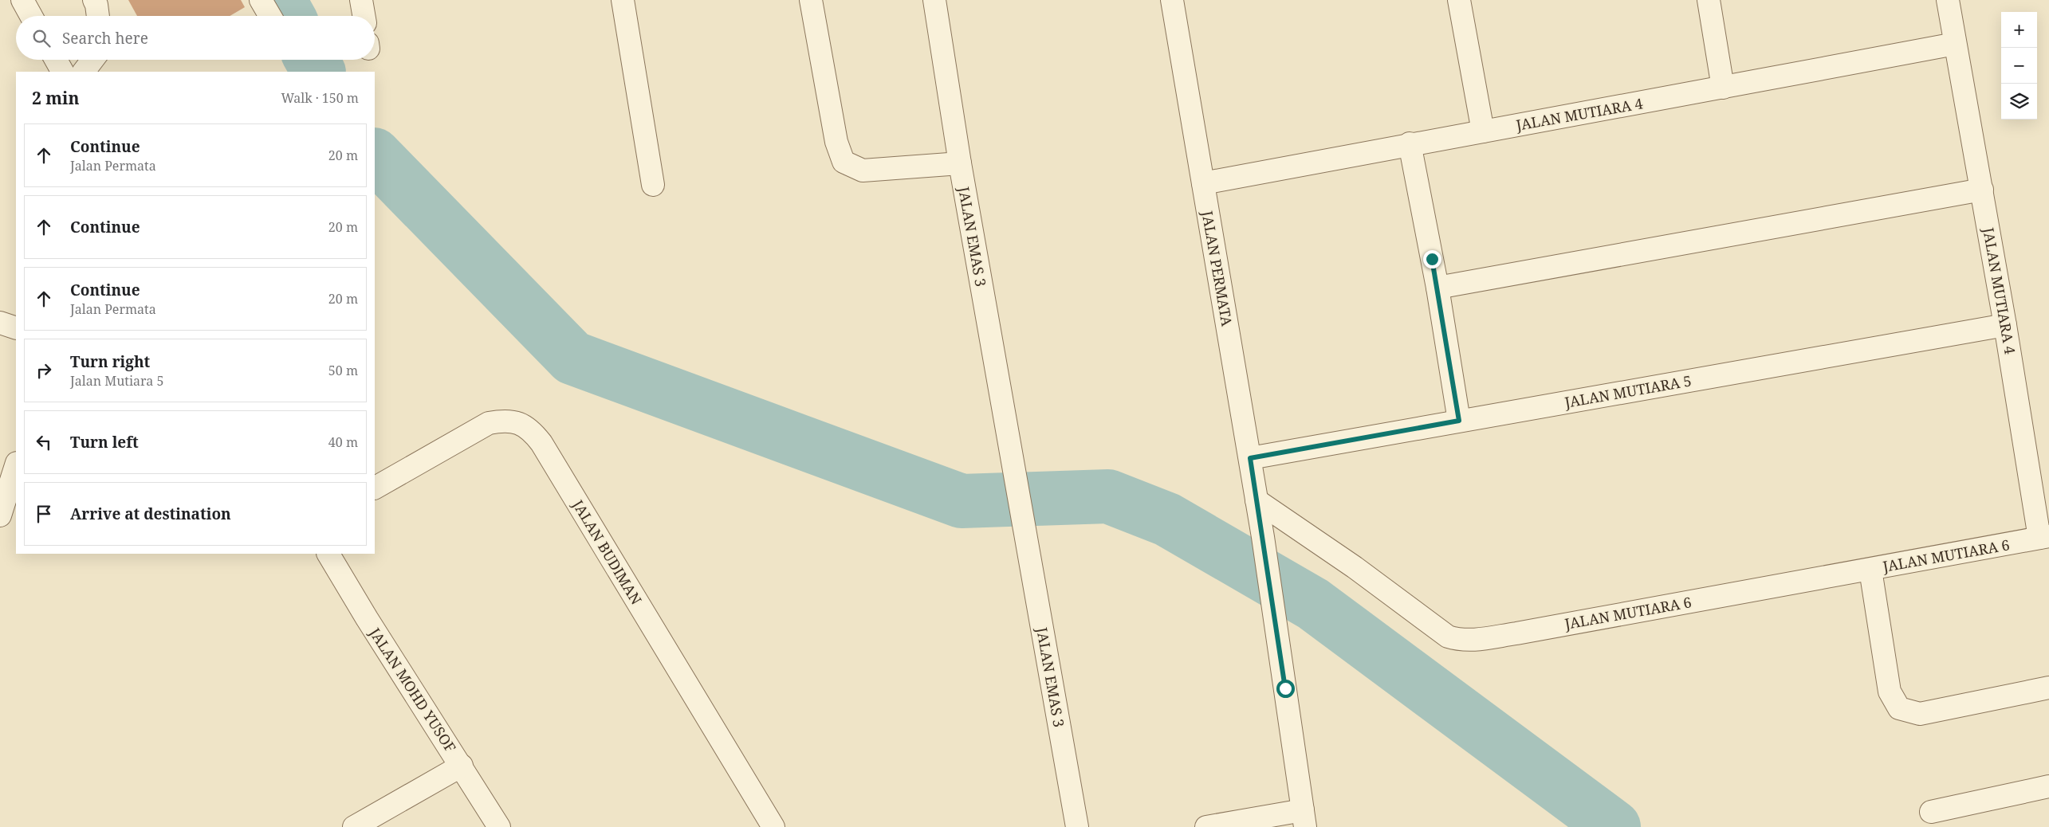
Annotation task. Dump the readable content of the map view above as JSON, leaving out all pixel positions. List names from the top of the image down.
{
  "streets": {
    "street": [
      "JALAN MUTIARA 4",
      "JALAN EMAS 3",
      "JALAN PERMATA",
      "JALAN MUTIARA 5",
      "JALAN BUDIMAN",
      "JALAN MUTIARA 6",
      "JALAN MOHD YUSOF"
    ]
  },
  "crossings": [
    ["JALAN MUTIARA 4", "JALAN PERMATA"],
    ["JALAN MUTIARA 4", "JALAN MUTIARA 5"],
    ["JALAN MUTIARA 4", "JALAN MUTIARA 6"],
    ["JALAN PERMATA", "JALAN MUTIARA 5"],
    ["JALAN PERMATA", "JALAN MUTIARA 6"]
  ],
  "page": {
    "map_buttons": ["+", "−"],
    "search": "Search here",
    "heading": ["2 min", "Walk · 150 m"],
    "list": [
      ["Continue", "Jalan Permata", "20 m"],
      ["Continue", "20 m"],
      ["Continue", "Jalan Permata", "20 m"],
      ["Turn right", "Jalan Mutiara 5", "50 m"],
      ["Turn left", "40 m"],
      "Arrive at destination"
    ]
  }
}
